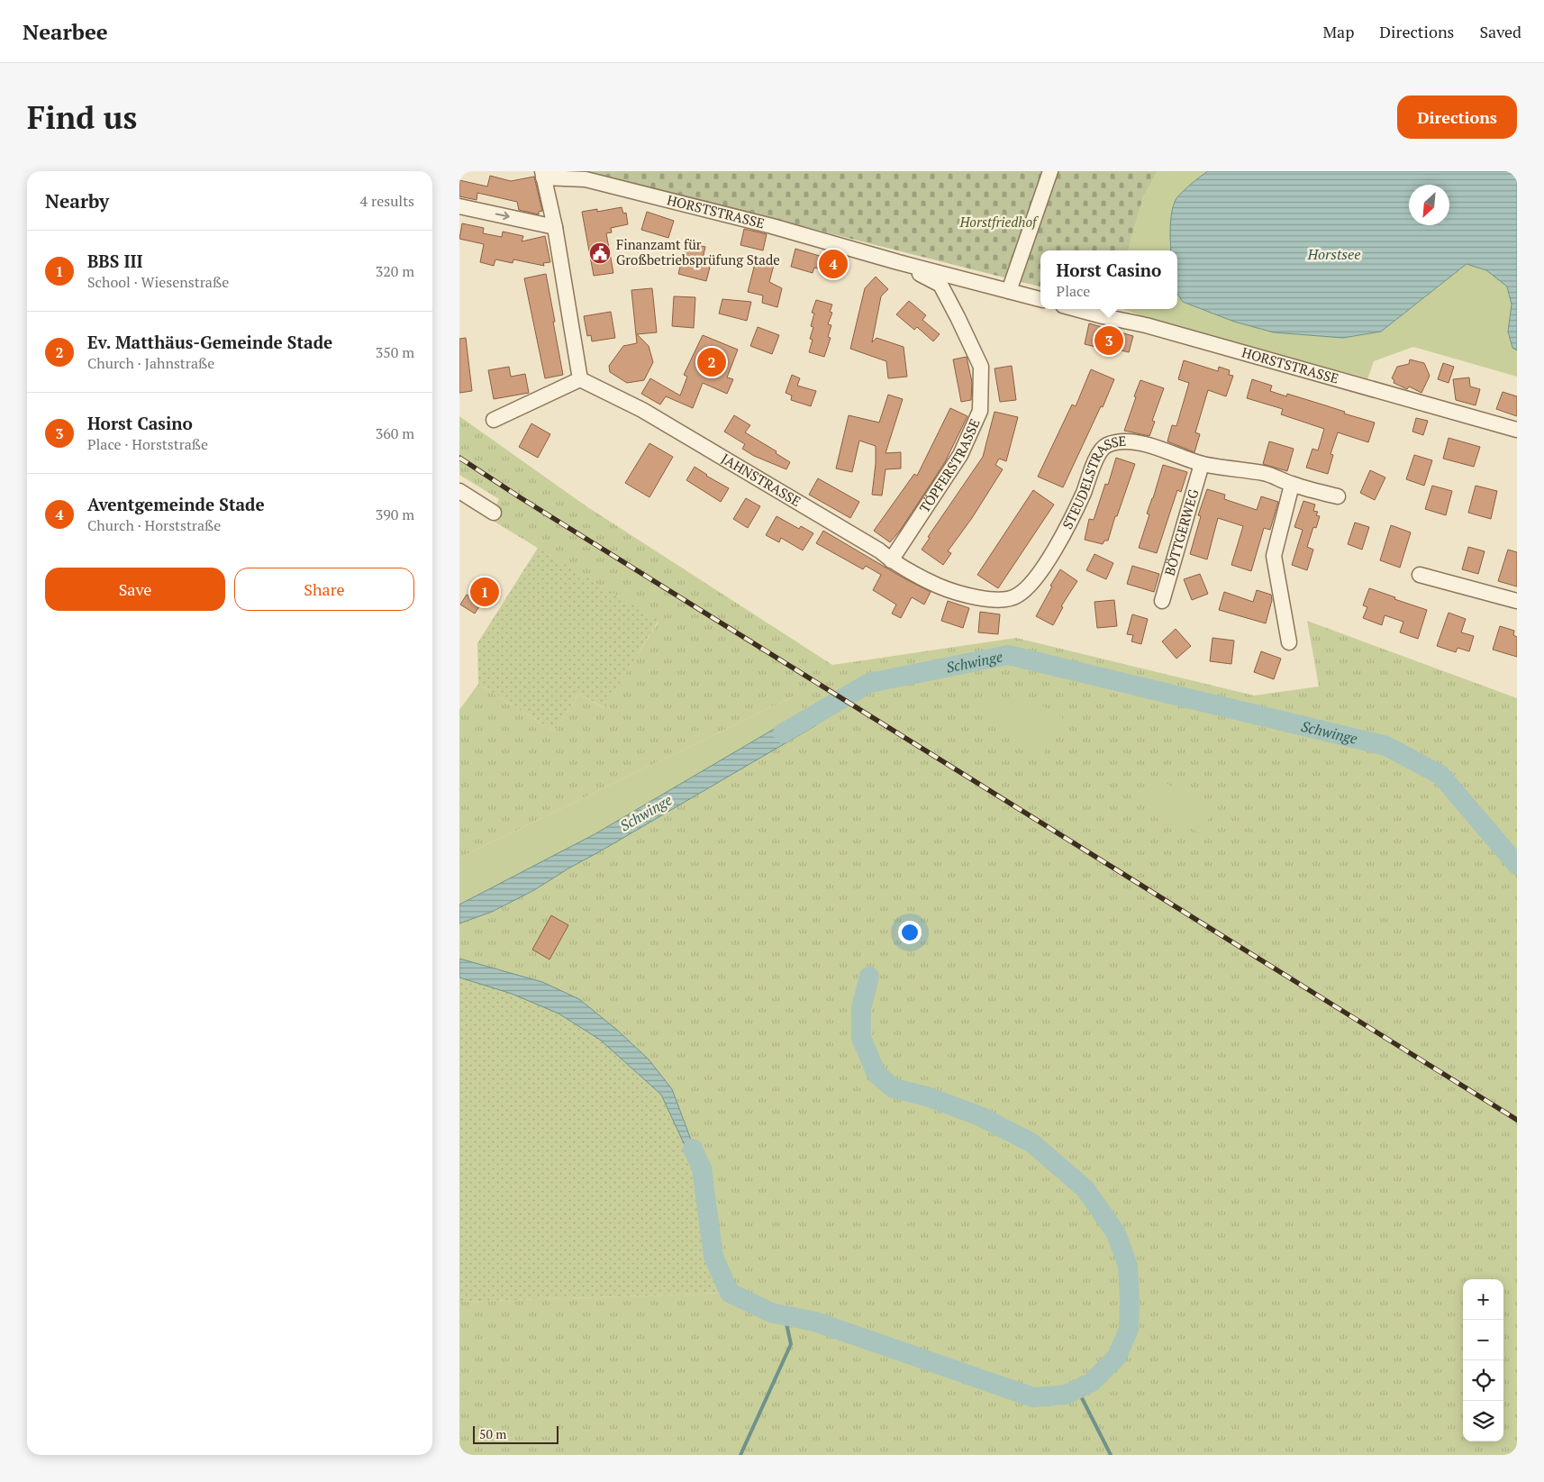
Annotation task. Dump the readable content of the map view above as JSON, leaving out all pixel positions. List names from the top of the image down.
{
  "streets": {
    "street": [
      "HORSTSTRASSE",
      "TÖPFERSTRASSE",
      "JAHNSTRASSE",
      "STEUDELSTRASSE",
      "BÖTTGERWEG"
    ]
  },
  "crossings": [
    ["HORSTSTRASSE", "TÖPFERSTRASSE"],
    ["TÖPFERSTRASSE", "JAHNSTRASSE"],
    ["JAHNSTRASSE", "STEUDELSTRASSE"],
    ["STEUDELSTRASSE", "BÖTTGERWEG"]
  ],
  "water": ["Horstsee", "Schwinge"],
  "parks": ["Horstfriedhof"],
  "places": {
    "public building": ["Finanzamt für Großbetriebsprüfung Stade"]
  },
  "scale_bar": "50 m",
  "north": "bottom left",
  "page": {
    "header": "Nearbee",
    "nav": ["Map", "Directions", "Saved"],
    "buttons": [
      "Directions",
      ["Save", "Share"]
    ],
    "title": "Find us",
    "heading": ["Nearby", "4 results"],
    "list": [
      {
        "mark": "1",
        "name": "BBS III",
        "note": "School · Wiesenstraße",
        "value": "320 m"
      },
      {
        "mark": "2",
        "name": "Ev. Matthäus-Gemeinde Stade",
        "note": "Church · Jahnstraße",
        "value": "350 m"
      },
      {
        "mark": "3",
        "name": "Horst Casino",
        "note": "Place · Horststraße",
        "value": "360 m"
      },
      {
        "mark": "4",
        "name": "Aventgemeinde Stade",
        "note": "Church · Horststraße",
        "value": "390 m"
      }
    ],
    "pins": [
      "4",
      "3",
      "2",
      "1"
    ],
    "popup": ["Horst Casino", "Place"],
    "map_buttons": ["+", "−"],
    "scale": "50 m"
  }
}
